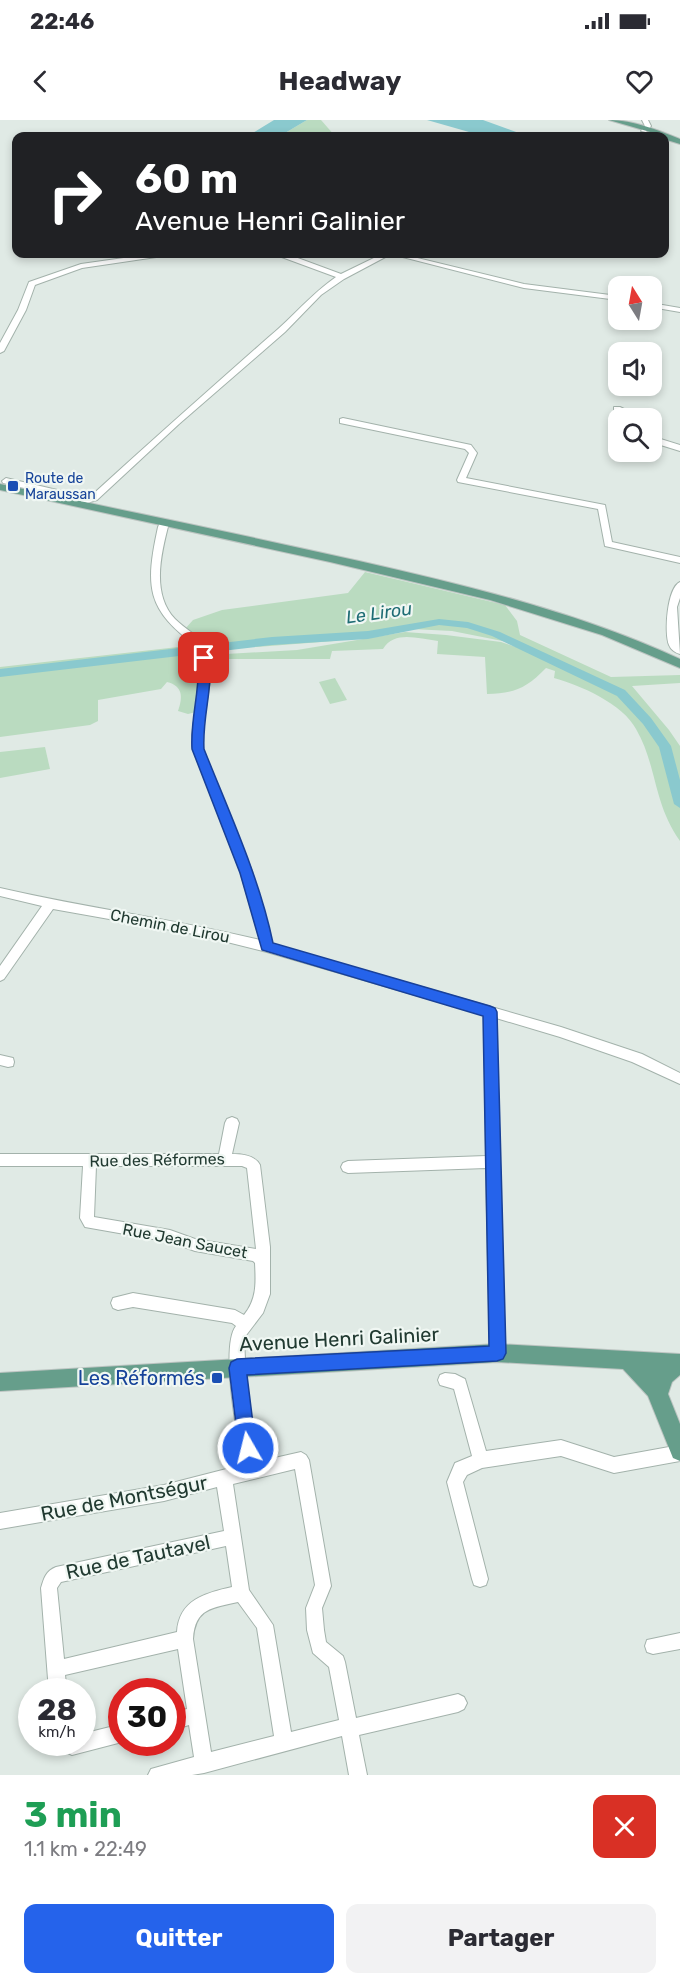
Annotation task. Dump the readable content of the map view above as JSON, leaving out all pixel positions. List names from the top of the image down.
{
  "streets": {
    "main road": ["Avenue Henri Galinier"],
    "street": [
      "Chemin de Lirou",
      "Rue des Réformes",
      "Rue Jean Saucet",
      "Rue de Montségur",
      "Rue de Tautavel"
    ]
  },
  "crossings": [
    ["Rue des Réformes", "Rue Jean Saucet"],
    ["Rue Jean Saucet", "Avenue Henri Galinier"]
  ],
  "water": ["Le Lirou"],
  "places": {
    "transit": ["Route de Maraussan", "Les Réformés"]
  },
  "north": "top",
  "page": {
    "status": "22:46",
    "header": "Headway",
    "turn": ["60 m", "Avenue Henri Galinier"],
    "speed": "28 km/h",
    "limit": "30",
    "heading": ["3 min", "1.1 km · 22:49"],
    "buttons": ["Quitter", "Partager"]
  }
}
